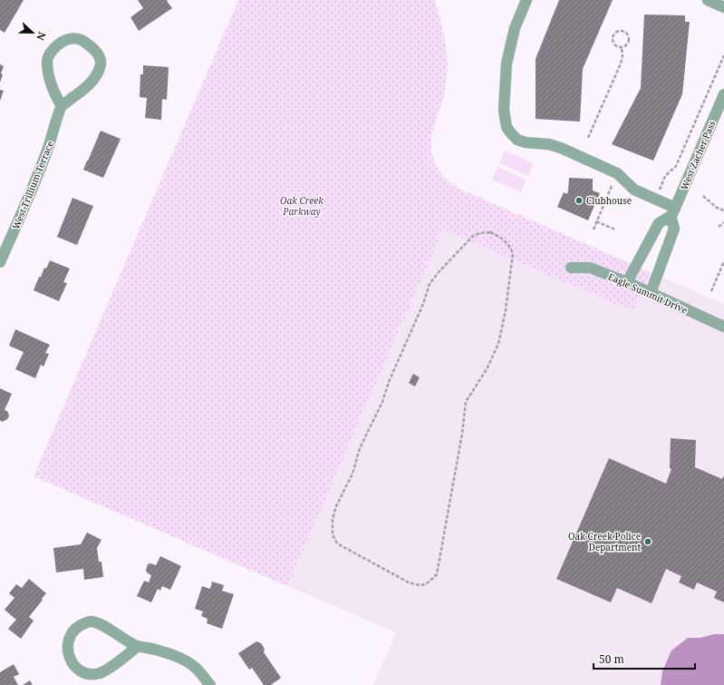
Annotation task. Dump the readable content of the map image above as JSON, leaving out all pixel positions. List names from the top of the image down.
{
  "streets": {
    "street": ["West Zacher Pass", "West Trillium Terrace", "Eagle Summit Drive"]
  },
  "crossings": [
    ["West Zacher Pass", "Eagle Summit Drive"]
  ],
  "parks": ["Oak Creek Parkway"],
  "places": ["Clubhouse", "Oak Creek Police Department"],
  "scale_bar": "50 m",
  "north": "right"
}
